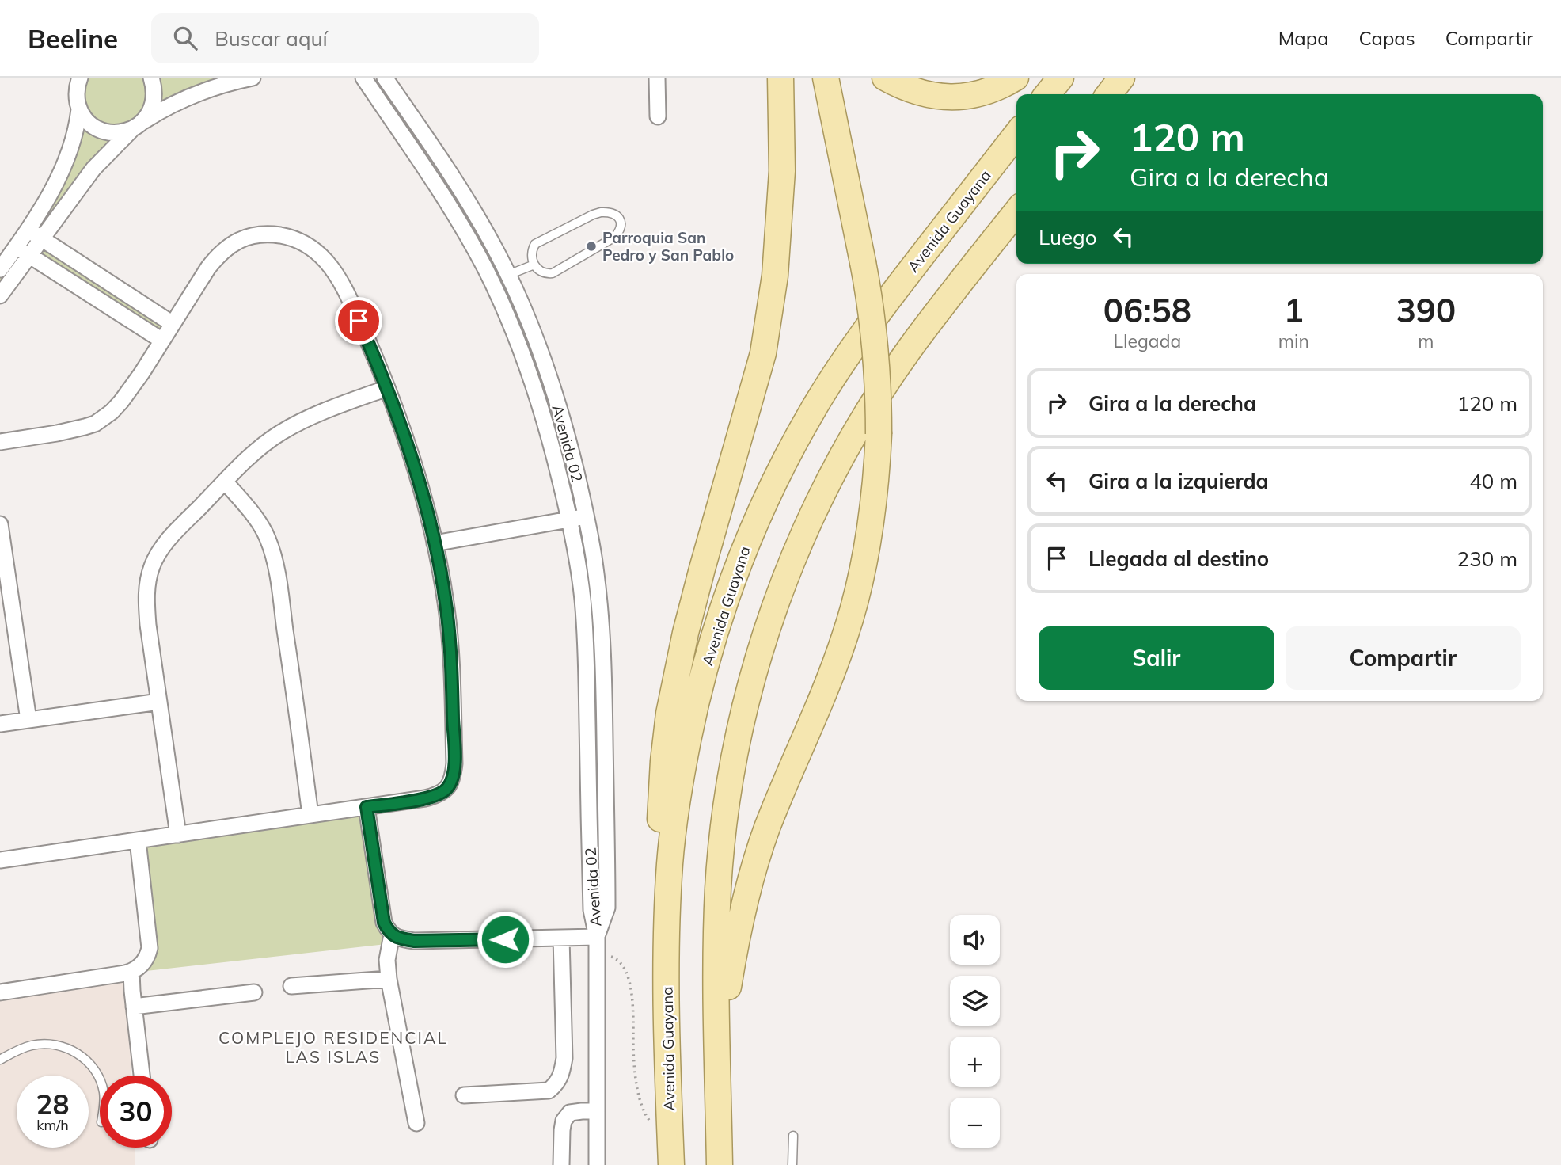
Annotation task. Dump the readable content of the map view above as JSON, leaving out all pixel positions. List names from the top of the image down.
{
  "streets": {
    "main road": ["Avenida Guayana"],
    "street": ["Avenida 02"]
  },
  "districts": ["COMPLEJO RESIDENCIAL LAS ISLAS"],
  "places": ["Parroquia San Pedro y San Pablo"],
  "page": {
    "header": "Beeline",
    "search": "Buscar aquí",
    "nav": ["Mapa", "Capas", "Compartir"],
    "turn": ["120 m", "Gira a la derecha"],
    "then": "Luego",
    "eta": [
      "06:58",
      "Llegada",
      "1",
      "min",
      "390",
      "m"
    ],
    "list": [
      {
        "name": "Gira a la derecha",
        "value": "120 m"
      },
      {
        "name": "Gira a la izquierda",
        "value": "40 m"
      },
      {
        "name": "Llegada al destino",
        "value": "230 m"
      }
    ],
    "buttons": ["Salir", "Compartir"],
    "map_buttons": ["+", "−"],
    "speed": "28 km/h",
    "limit": "30"
  }
}
